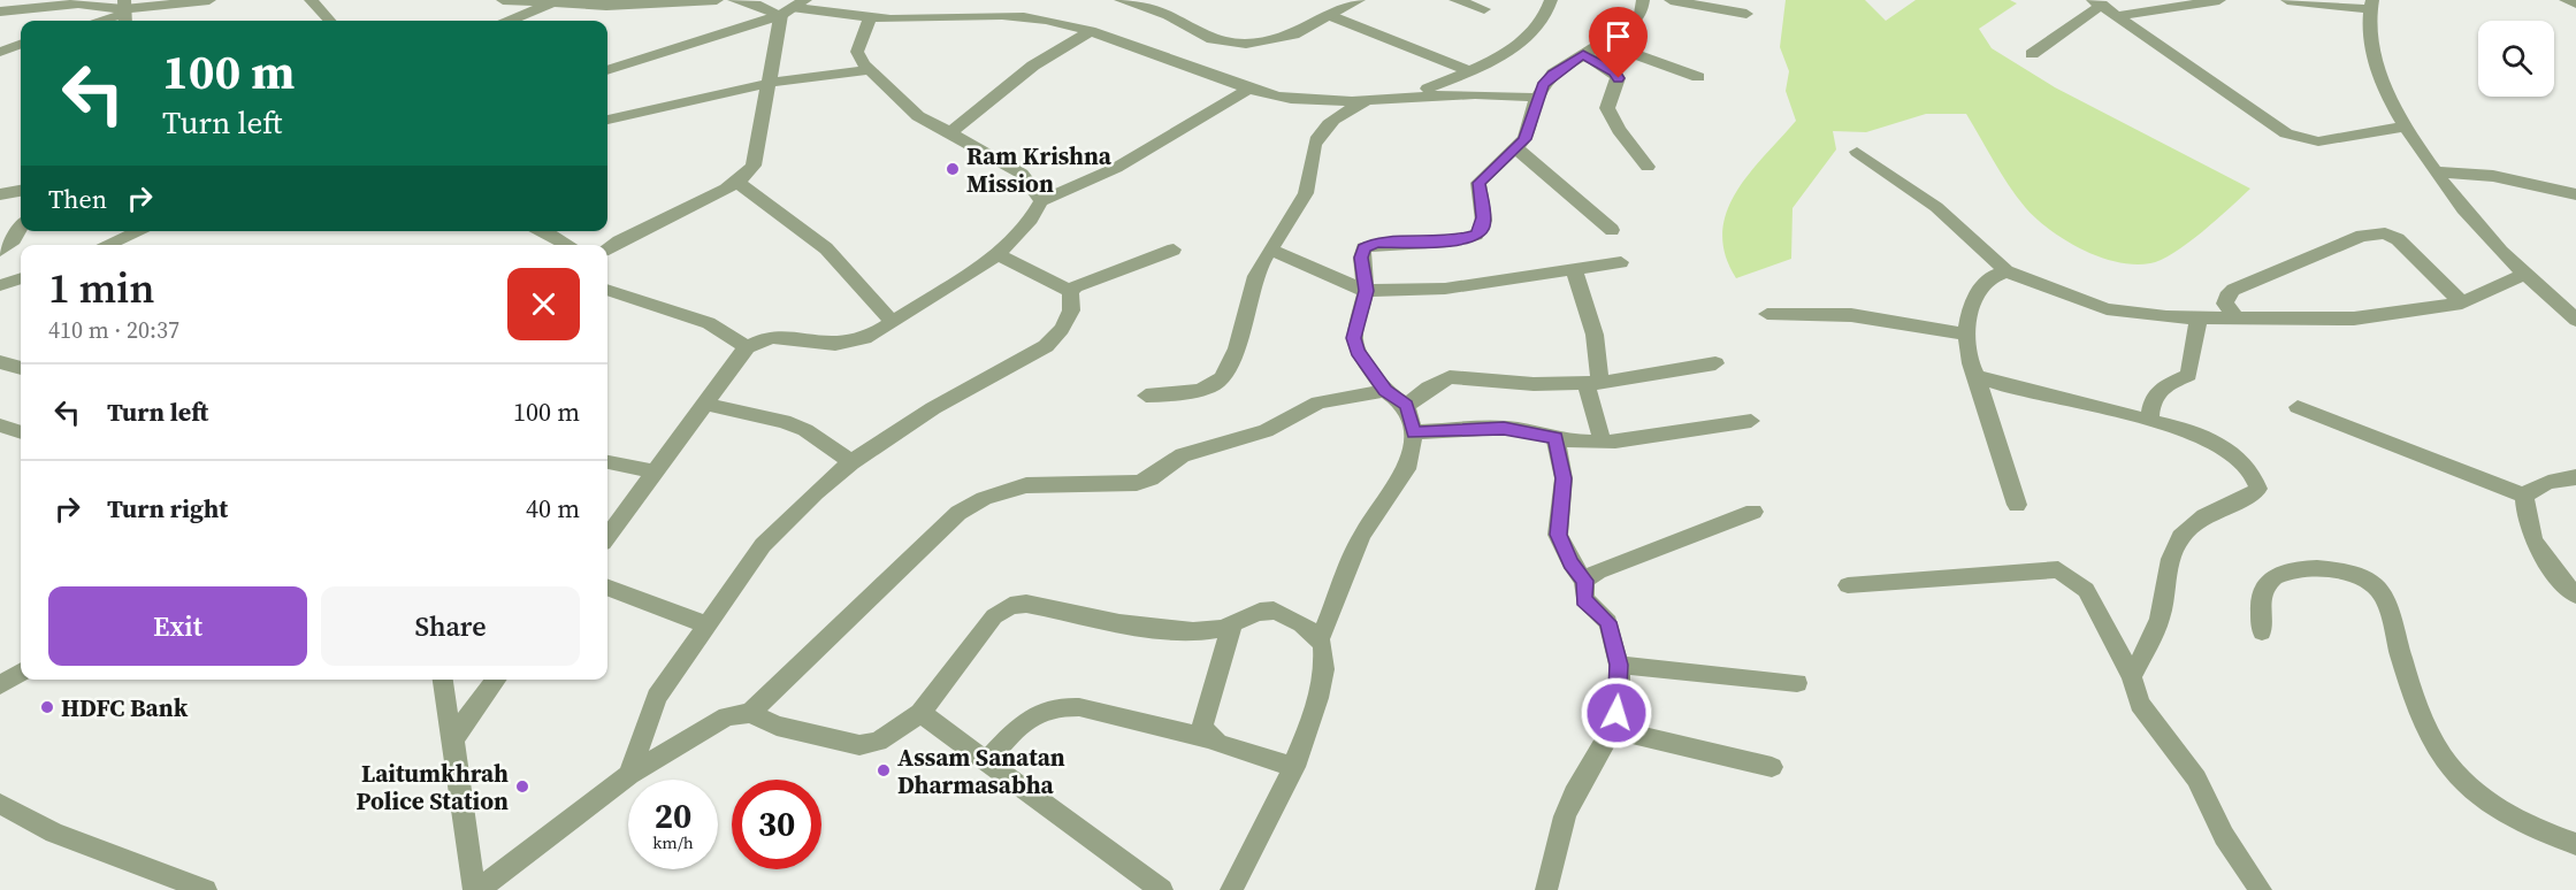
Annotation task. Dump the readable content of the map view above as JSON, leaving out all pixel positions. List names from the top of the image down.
{
  "places": [
    "Ram Krishna Mission",
    "HDFC Bank",
    "Assam Sanatan Dharmasabha",
    "Laitumkhrah Police Station"
  ],
  "page": {
    "turn": ["100 m", "Turn left"],
    "then": "Then",
    "heading": ["1 min", "410 m · 20:37"],
    "list": [
      {
        "name": "Turn left",
        "value": "100 m"
      },
      {
        "name": "Turn right",
        "value": "40 m"
      }
    ],
    "buttons": ["Exit", "Share"],
    "speed": "20 km/h",
    "limit": "30"
  }
}
